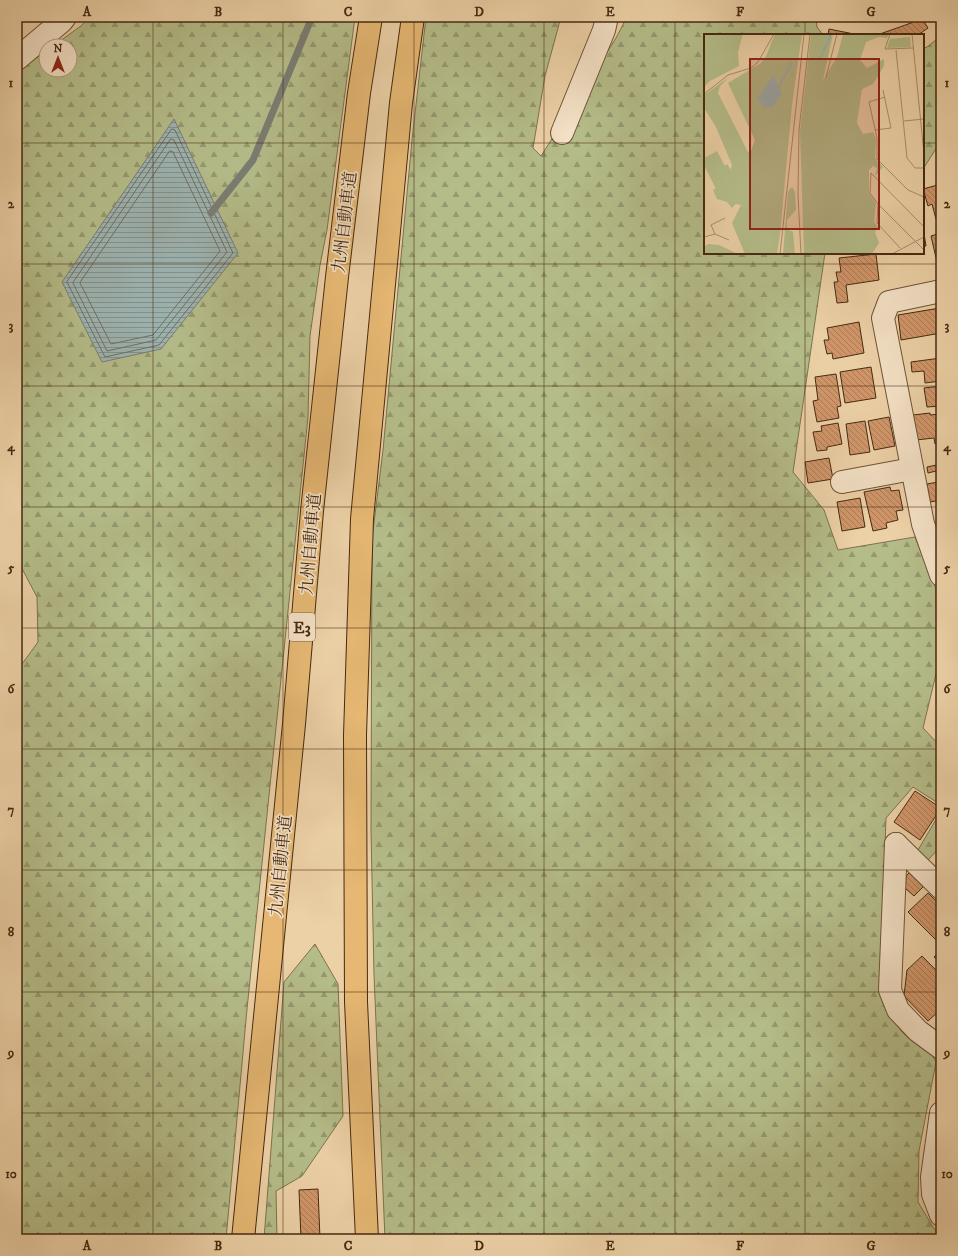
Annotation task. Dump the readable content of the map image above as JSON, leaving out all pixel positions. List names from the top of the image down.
{
  "streets": {
    "highway": ["九州自動車道", "E3"]
  },
  "north": "top",
  "grid": {
    "columns": [
      "A",
      "B",
      "C",
      "D",
      "E",
      "F",
      "G"
    ],
    "rows": [
      "1",
      "2",
      "3",
      "4",
      "5",
      "6",
      "7",
      "8",
      "9",
      "10"
    ]
  }
}
